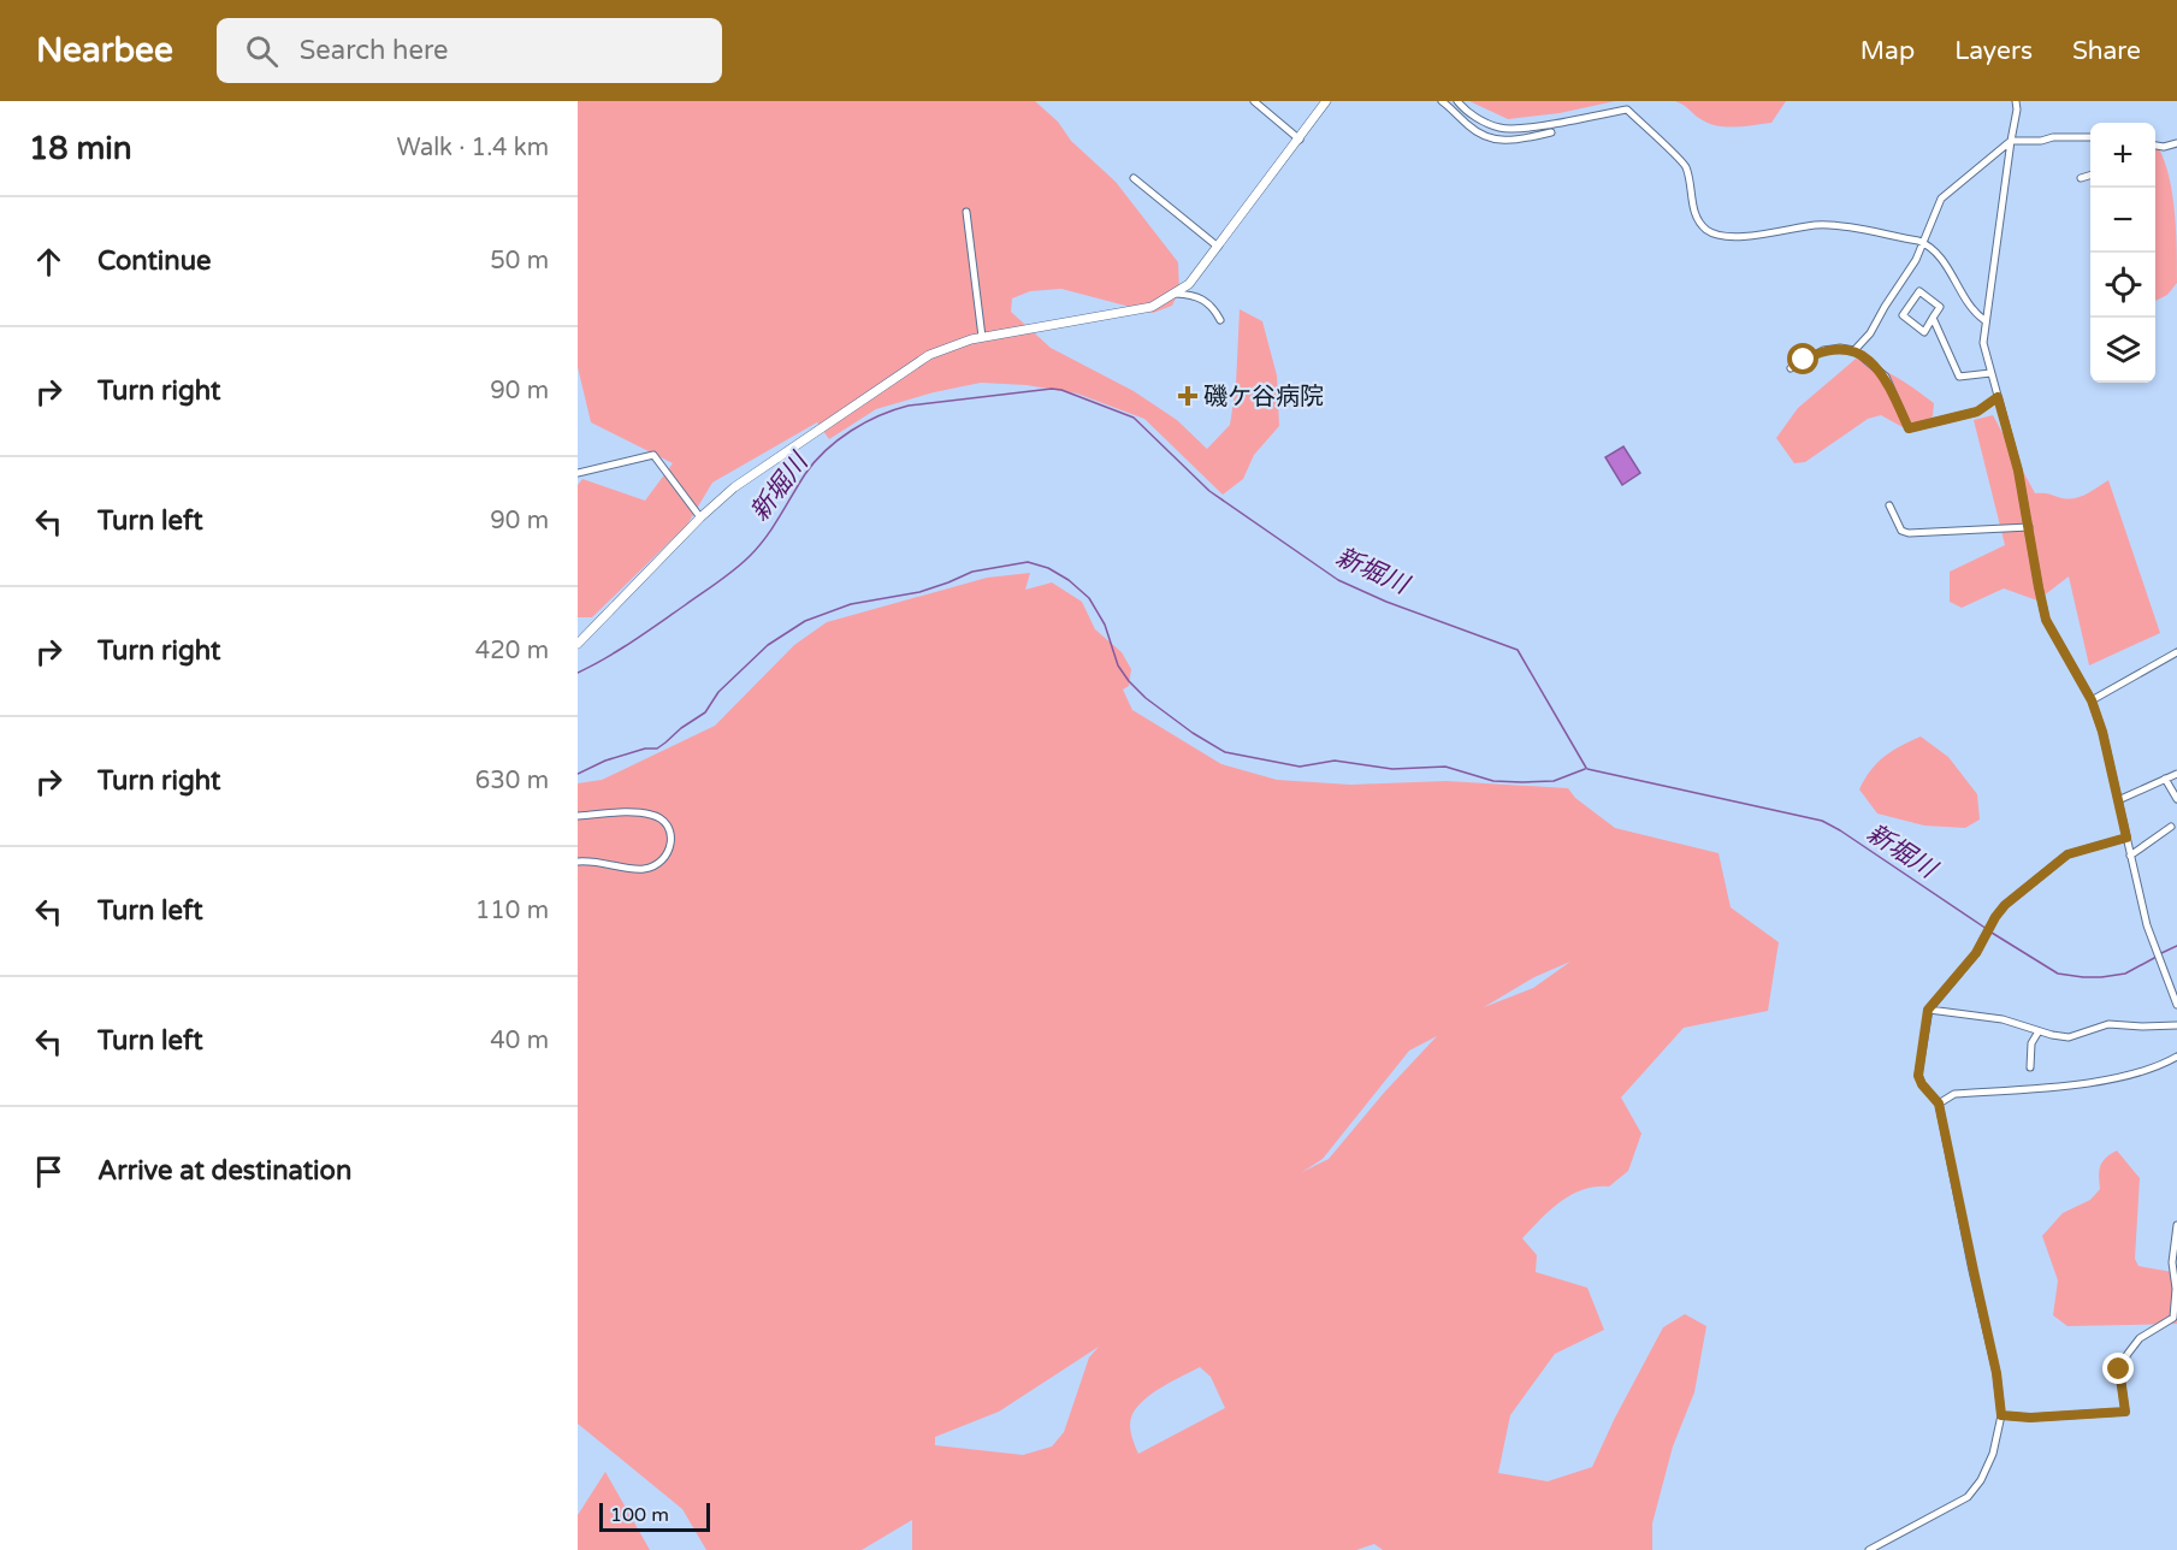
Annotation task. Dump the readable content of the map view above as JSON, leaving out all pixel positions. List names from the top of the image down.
{
  "water": ["新堀川"],
  "places": {
    "health": ["磯ケ谷病院"]
  },
  "scale_bar": "100 m",
  "page": {
    "header": "Nearbee",
    "search": "Search here",
    "nav": ["Map", "Layers", "Share"],
    "heading": ["18 min", "Walk · 1.4 km"],
    "map_buttons": ["+", "−"],
    "list": [
      ["Continue", "50 m"],
      ["Turn right", "90 m"],
      ["Turn left", "90 m"],
      ["Turn right", "420 m"],
      ["Turn right", "630 m"],
      ["Turn left", "110 m"],
      ["Turn left", "40 m"],
      "Arrive at destination"
    ],
    "scale": "100 m"
  }
}
